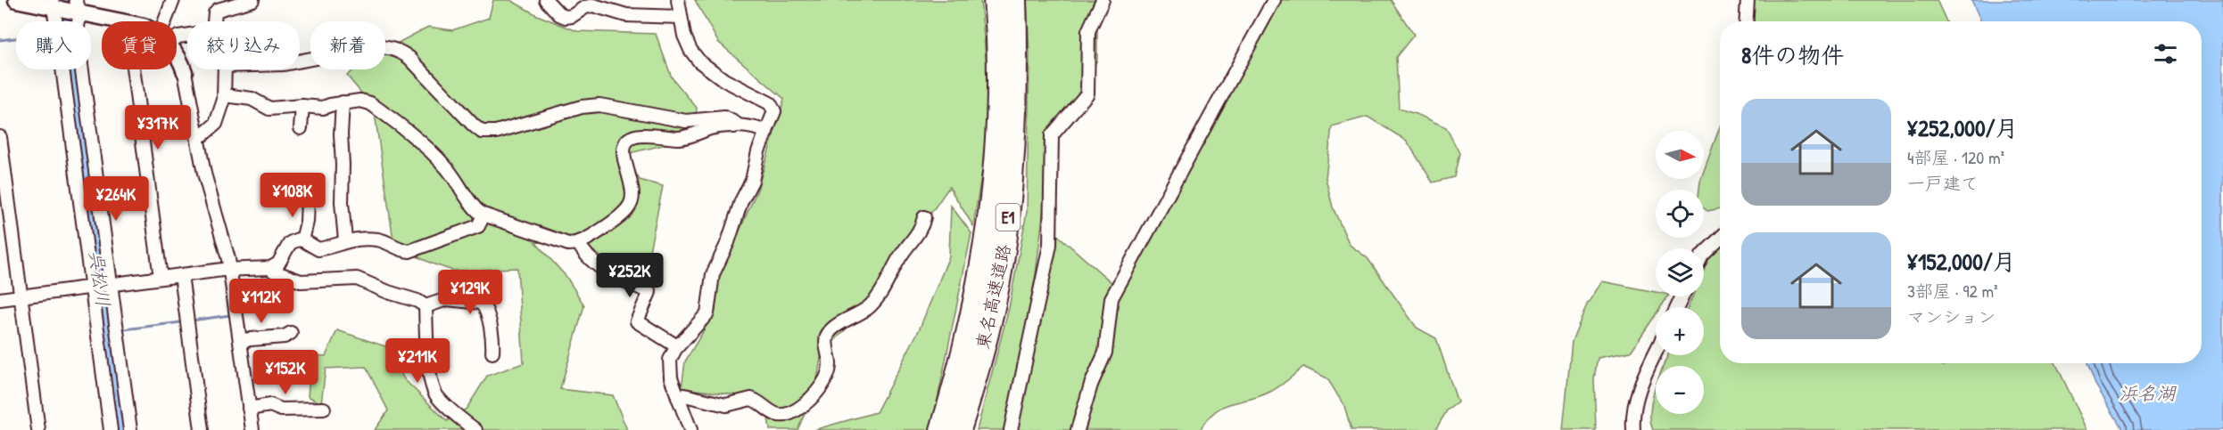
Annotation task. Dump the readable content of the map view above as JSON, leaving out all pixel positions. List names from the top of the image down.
{
  "streets": {
    "highway": ["E1", "東名高速道路"]
  },
  "water": ["呉松川", "浜名湖"],
  "north": "right",
  "page": {
    "chip": [
      "購入",
      "賃貸",
      "絞り込み",
      "新着"
    ],
    "heading": "8件の物件",
    "list": [
      {
        "name": "¥252,000/月",
        "note": "4部屋 · 120 m² · 一戸建て"
      },
      {
        "name": "¥152,000/月",
        "note": "3部屋 · 92 m² · マンション"
      }
    ],
    "price": [
      "¥317K",
      "¥108K",
      "¥264K",
      "¥252K",
      "¥129K",
      "¥112K",
      "¥211K",
      "¥152K"
    ],
    "map_buttons": ["+", "−"]
  }
}
